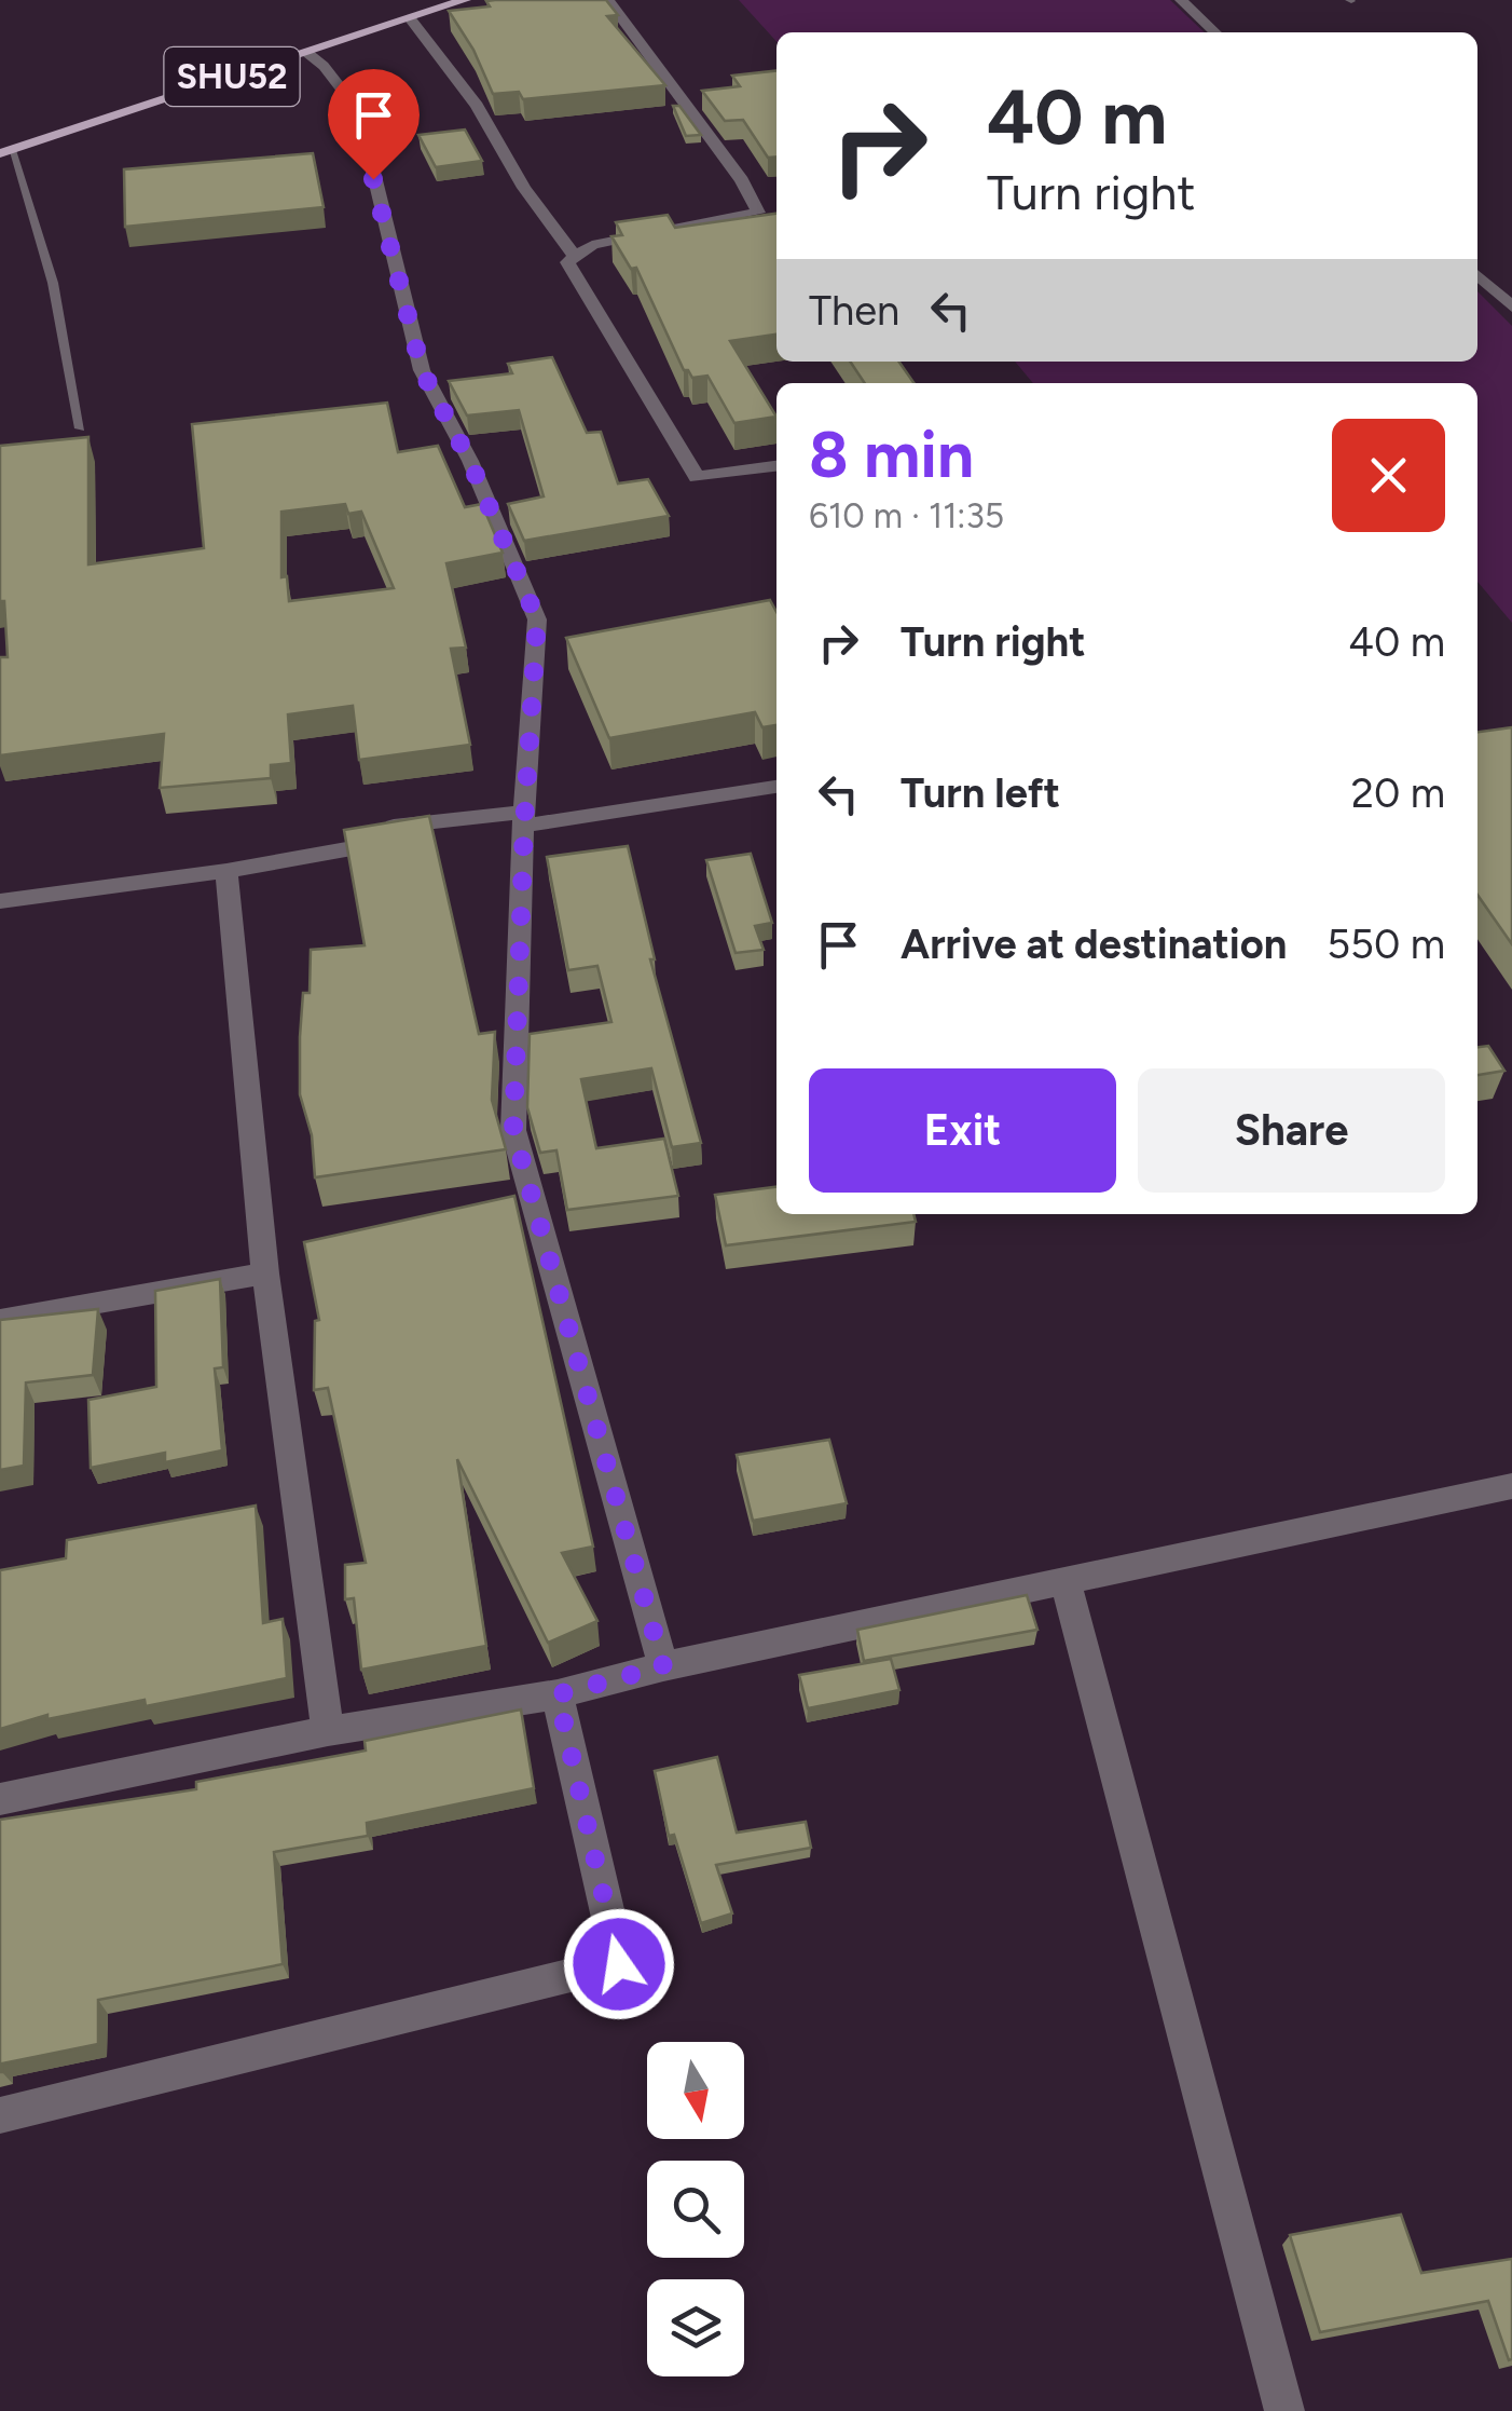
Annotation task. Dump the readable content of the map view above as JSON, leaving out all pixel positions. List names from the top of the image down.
{
  "streets": {
    "main road": ["SHU52"]
  },
  "north": "bottom",
  "page": {
    "turn": ["40 m", "Turn right"],
    "then": "Then",
    "heading": ["8 min", "610 m · 11:35"],
    "list": [
      {
        "name": "Turn right",
        "value": "40 m"
      },
      {
        "name": "Turn left",
        "value": "20 m"
      },
      {
        "name": "Arrive at destination",
        "value": "550 m"
      }
    ],
    "buttons": ["Exit", "Share"]
  }
}
